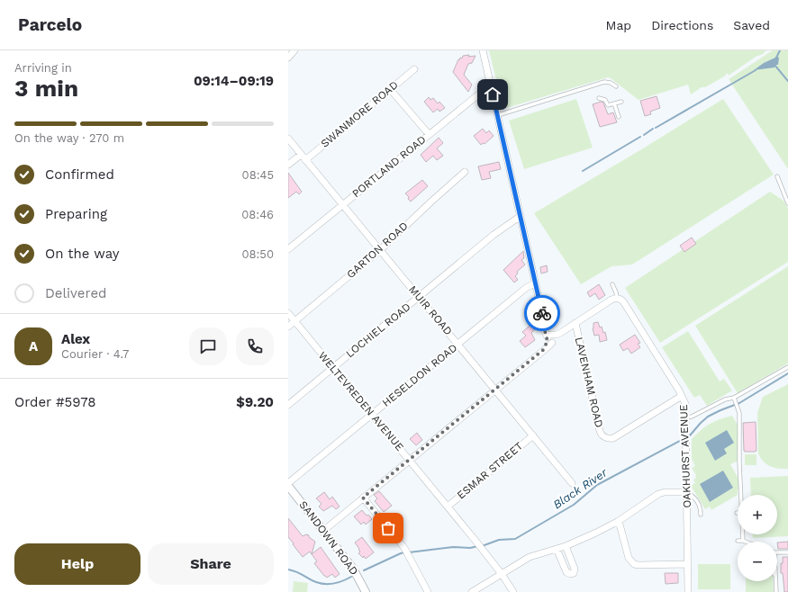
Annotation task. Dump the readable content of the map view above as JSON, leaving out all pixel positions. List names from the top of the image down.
{
  "streets": {
    "street": [
      "SWANMORE ROAD",
      "PORTLAND ROAD",
      "GARTON ROAD",
      "MUIR ROAD",
      "LOCHIEL ROAD",
      "HESELDON ROAD",
      "LAVENHAM ROAD",
      "WELTEVREDEN AVENUE",
      "OAKHURST AVENUE",
      "ESMAR STREET",
      "SANDOWN ROAD"
    ]
  },
  "crossings": [
    ["SWANMORE ROAD", "MUIR ROAD"],
    ["PORTLAND ROAD", "MUIR ROAD"],
    ["GARTON ROAD", "MUIR ROAD"],
    ["GARTON ROAD", "WELTEVREDEN AVENUE"],
    ["MUIR ROAD", "LOCHIEL ROAD"],
    ["MUIR ROAD", "HESELDON ROAD"],
    ["MUIR ROAD", "ESMAR STREET"],
    ["LOCHIEL ROAD", "WELTEVREDEN AVENUE"],
    ["HESELDON ROAD", "WELTEVREDEN AVENUE"],
    ["LAVENHAM ROAD", "OAKHURST AVENUE"],
    ["WELTEVREDEN AVENUE", "ESMAR STREET"]
  ],
  "water": ["Black River"],
  "page": {
    "header": "Parcelo",
    "nav": ["Map", "Directions", "Saved"],
    "heading": ["3 min", "Arriving in", "09:14–09:19"],
    "panel": [
      "Alex",
      "Courier · 4.7",
      "Order #5978",
      "$9.20"
    ],
    "bar": "On the way · 270 m",
    "list": [
      ["Confirmed", "08:45"],
      ["Preparing", "08:46"],
      ["On the way", "08:50"],
      "Delivered"
    ],
    "round": "A",
    "map_buttons": ["+", "−"],
    "buttons": ["Help", "Share"]
  }
}
